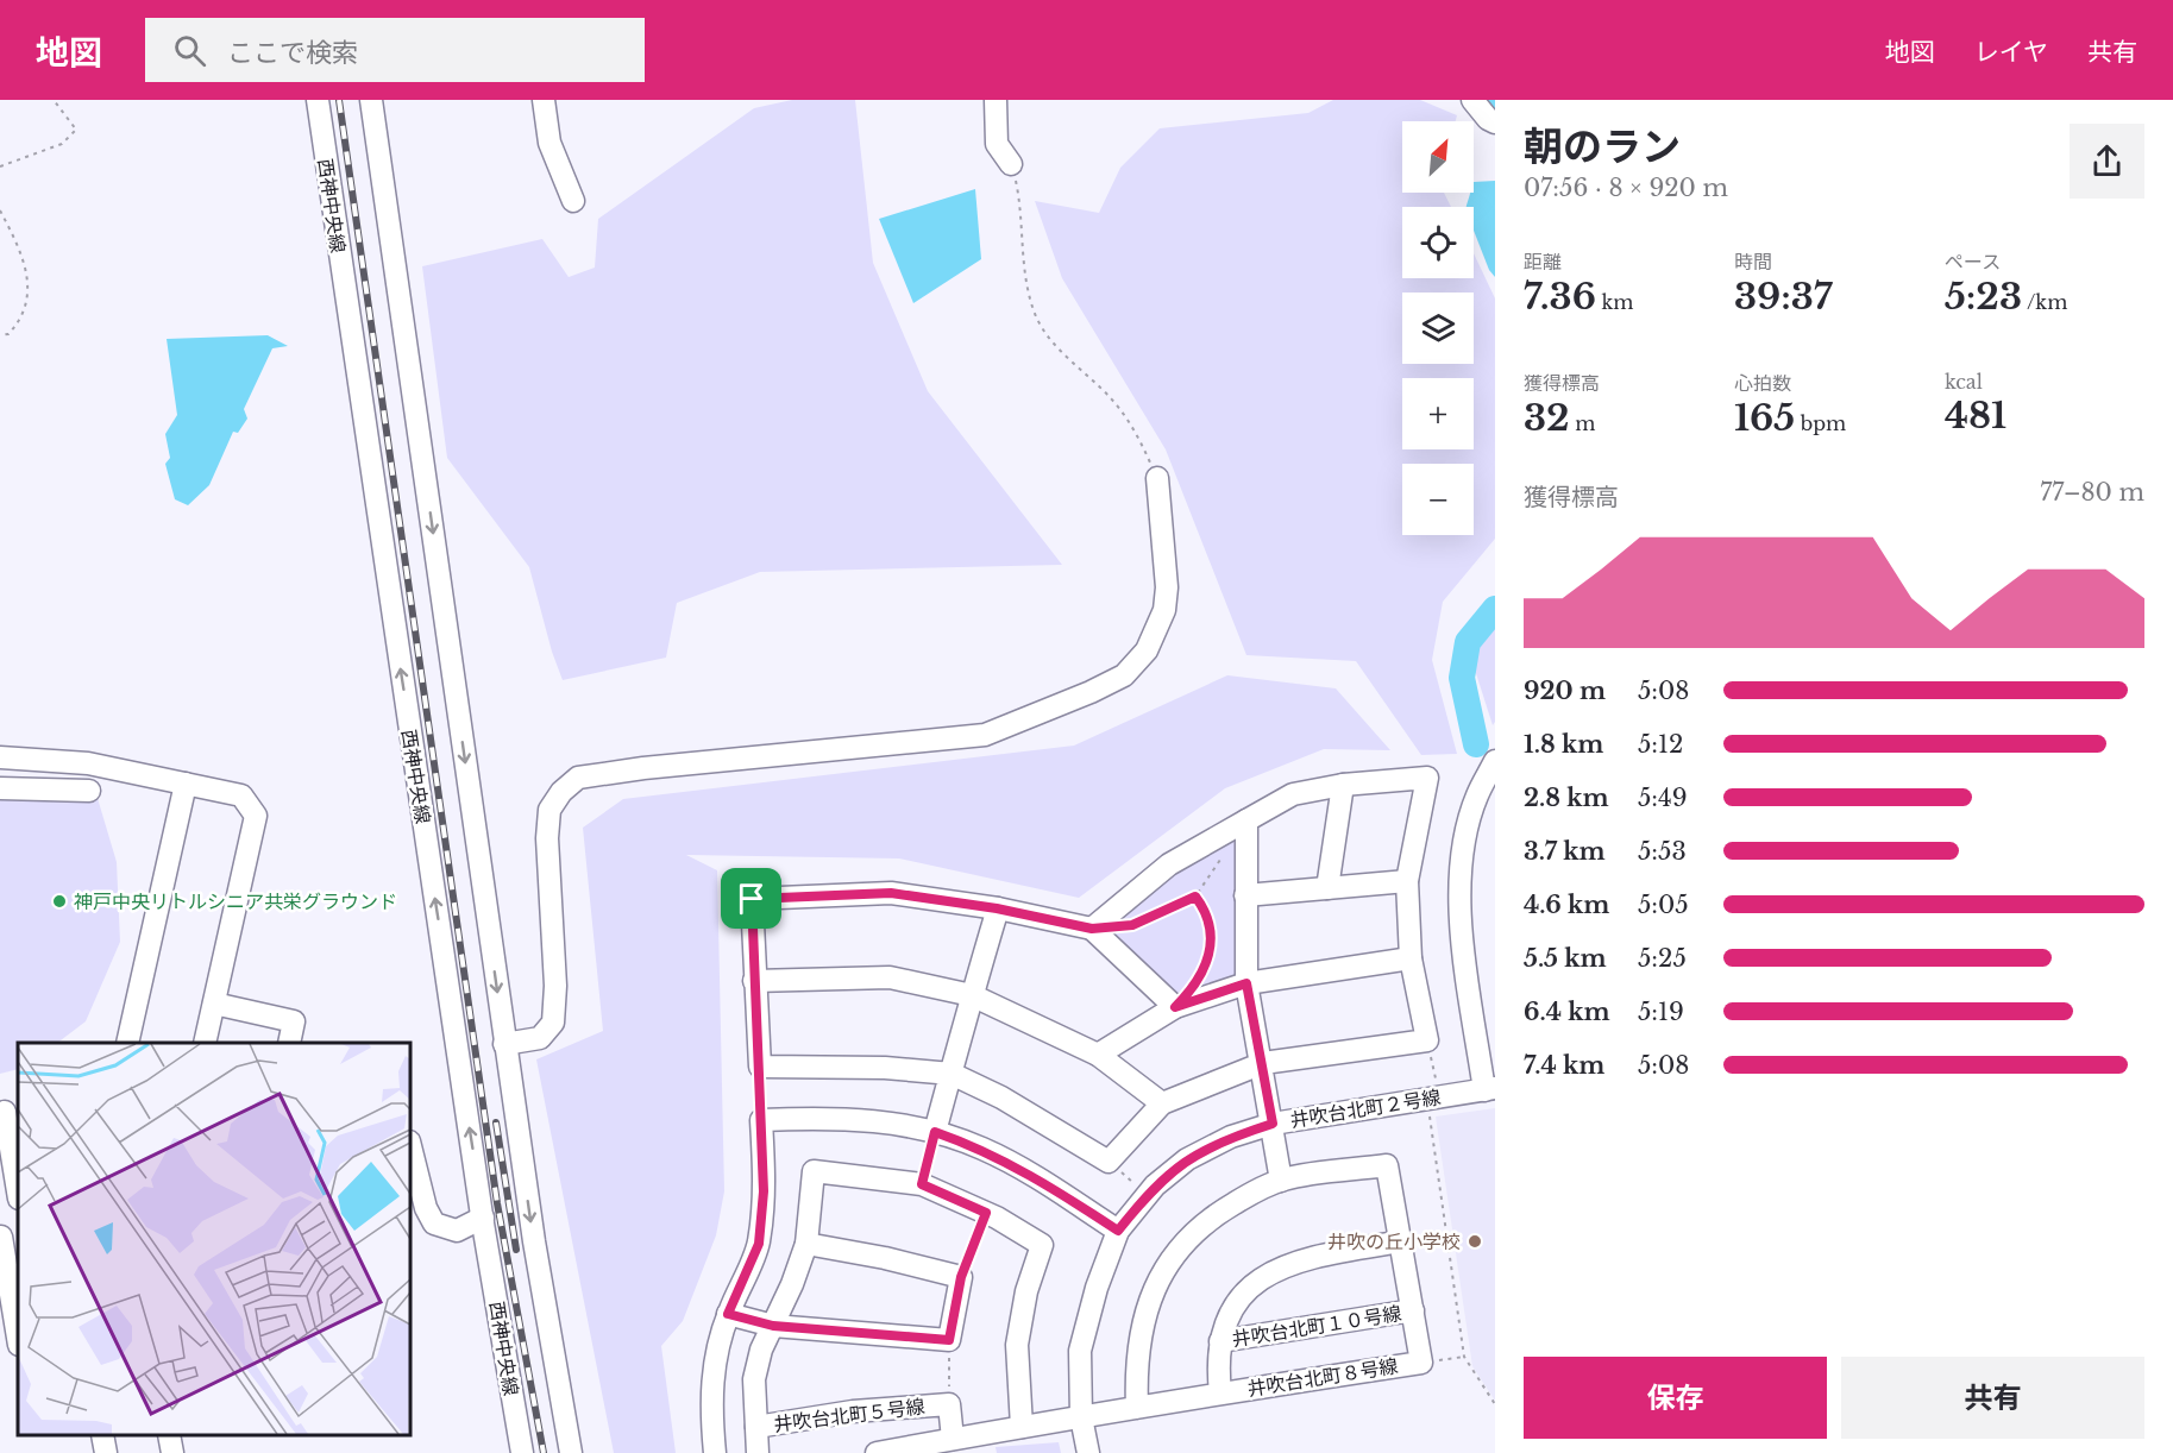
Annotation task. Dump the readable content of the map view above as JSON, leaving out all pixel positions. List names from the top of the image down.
{
  "streets": {
    "street": [
      "西神中央線",
      "井吹台北町２号線",
      "井吹台北町１０号線",
      "井吹台北町８号線",
      "井吹台北町５号線"
    ]
  },
  "crossings": [
    ["井吹台北町２号線", "井吹台北町８号線"],
    ["井吹台北町１０号線", "井吹台北町８号線"],
    ["井吹台北町８号線", "井吹台北町５号線"]
  ],
  "places": ["神戸中央リトルシニア共栄グラウンド", "井吹の丘小学校"],
  "north": "top right",
  "page": {
    "header": "地図",
    "search": "ここで検索",
    "nav": ["地図", "レイヤ", "共有"],
    "heading": ["朝のラン", "07:56 · 8 × 920 m"],
    "map_buttons": ["+", "−"],
    "stats": [
      ["距離", "7.36 km"],
      ["時間", "39:37"],
      ["ペース", "5:23 /km"],
      ["獲得標高", "32 m"],
      ["心拍数", "165 bpm"],
      ["kcal", "481"]
    ],
    "chart": ["獲得標高", "77–80 m"],
    "list": [
      {
        "name": "920 m",
        "note": "5:08"
      },
      {
        "name": "1.8 km",
        "note": "5:12"
      },
      {
        "name": "2.8 km",
        "note": "5:49"
      },
      {
        "name": "3.7 km",
        "note": "5:53"
      },
      {
        "name": "4.6 km",
        "note": "5:05"
      },
      {
        "name": "5.5 km",
        "note": "5:25"
      },
      {
        "name": "6.4 km",
        "note": "5:19"
      },
      {
        "name": "7.4 km",
        "note": "5:08"
      }
    ],
    "buttons": ["保存", "共有"]
  }
}
